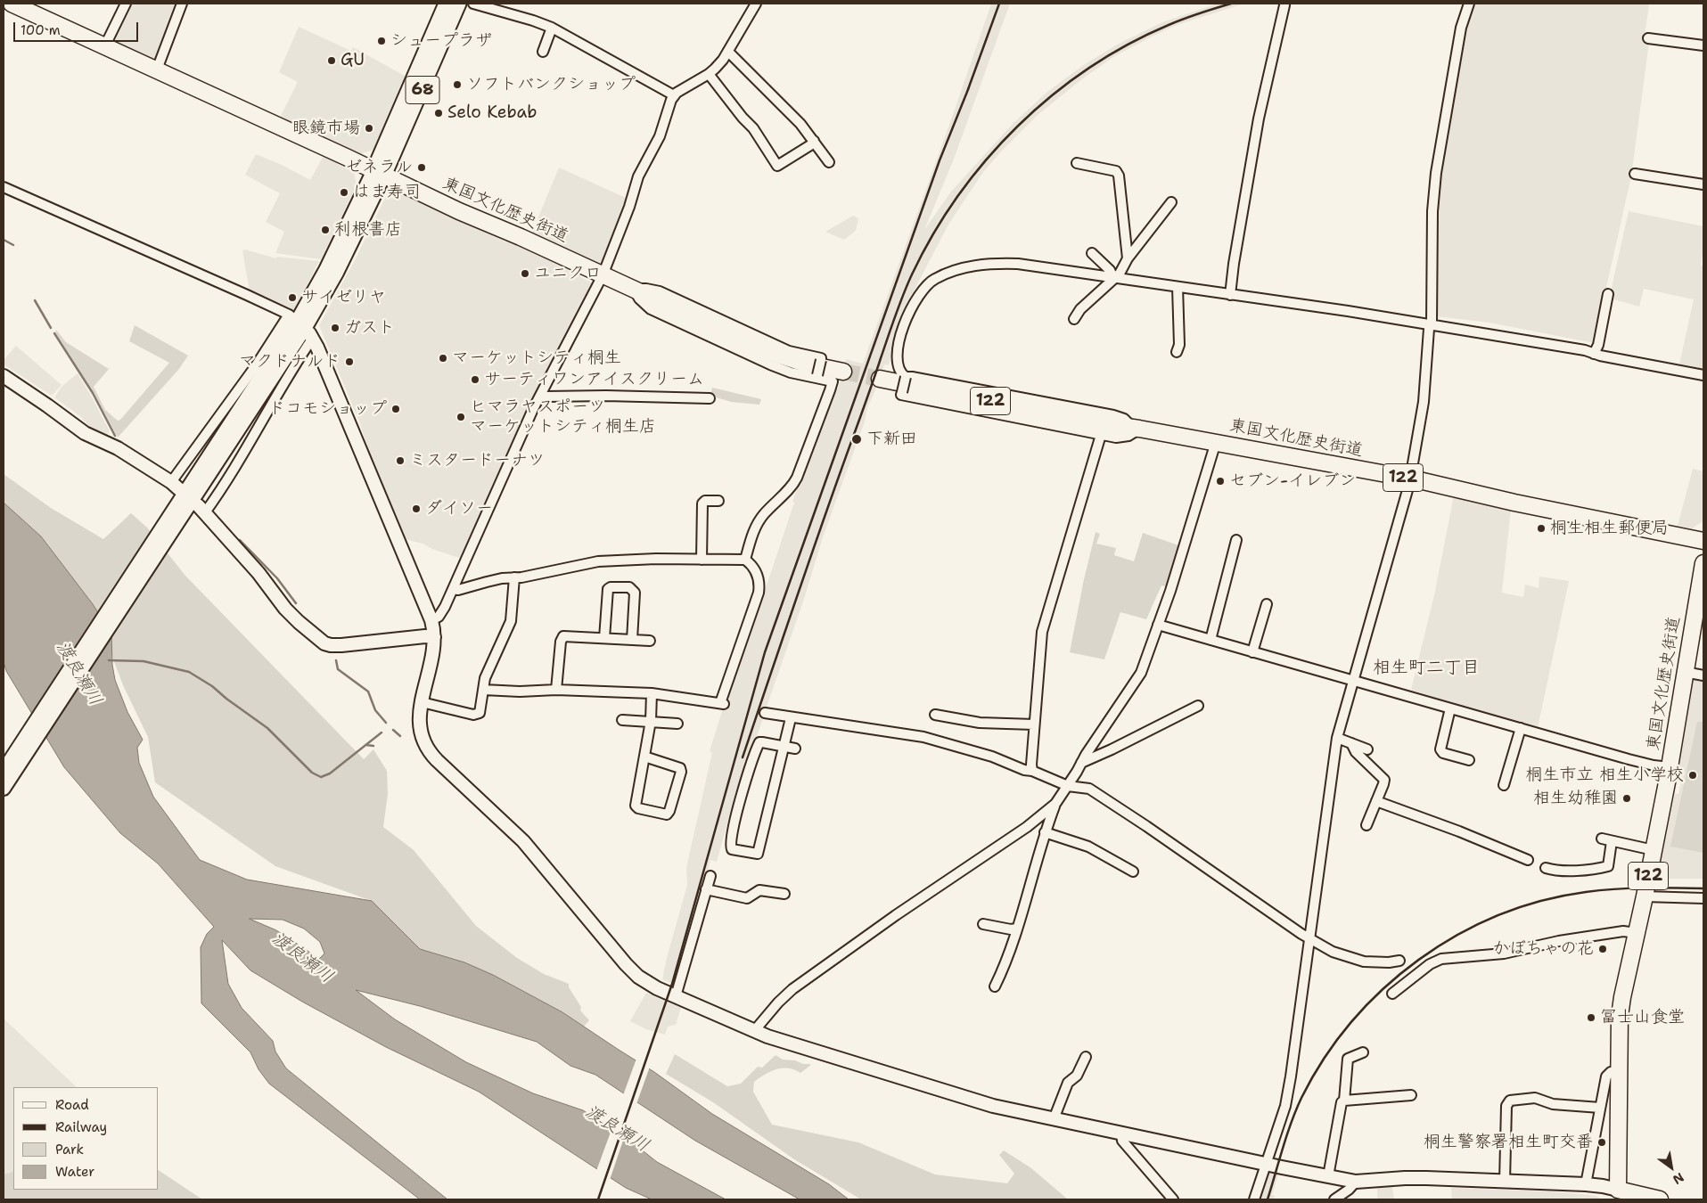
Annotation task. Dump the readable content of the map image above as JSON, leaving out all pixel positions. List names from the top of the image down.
{
  "streets": {
    "highway": ["東国文化歴史街道", "122"],
    "main road": ["68"]
  },
  "crossings": [
    ["68", "東国文化歴史街道"]
  ],
  "districts": ["相生町二丁目"],
  "water": ["渡良瀬川"],
  "places": [
    "シュープラザ",
    "GU",
    "ソフトバンクショップ",
    "Selo Kebab",
    "眼鏡市場",
    "ゼネラル",
    "はま寿司",
    "利根書店",
    "ユニクロ",
    "サイゼリヤ",
    "ガスト",
    "マーケットシティ桐生",
    "マクドナルド",
    "サーティワンアイスクリーム",
    "ドコモショップ",
    "ヒマラヤスポーツ マーケットシティ桐生店",
    "下新田",
    "ミスタードーナツ",
    "セブン-イレブン",
    "ダイソー",
    "桐生相生郵便局",
    "桐生市立 相生小学校",
    "相生幼稚園",
    "かぼちゃの花",
    "冨士山食堂",
    "桐生警察署相生町交番"
  ],
  "legend": [
    "Road",
    "Railway",
    "Park",
    "Water"
  ],
  "scale_bar": "100 m",
  "north": "bottom right"
}
